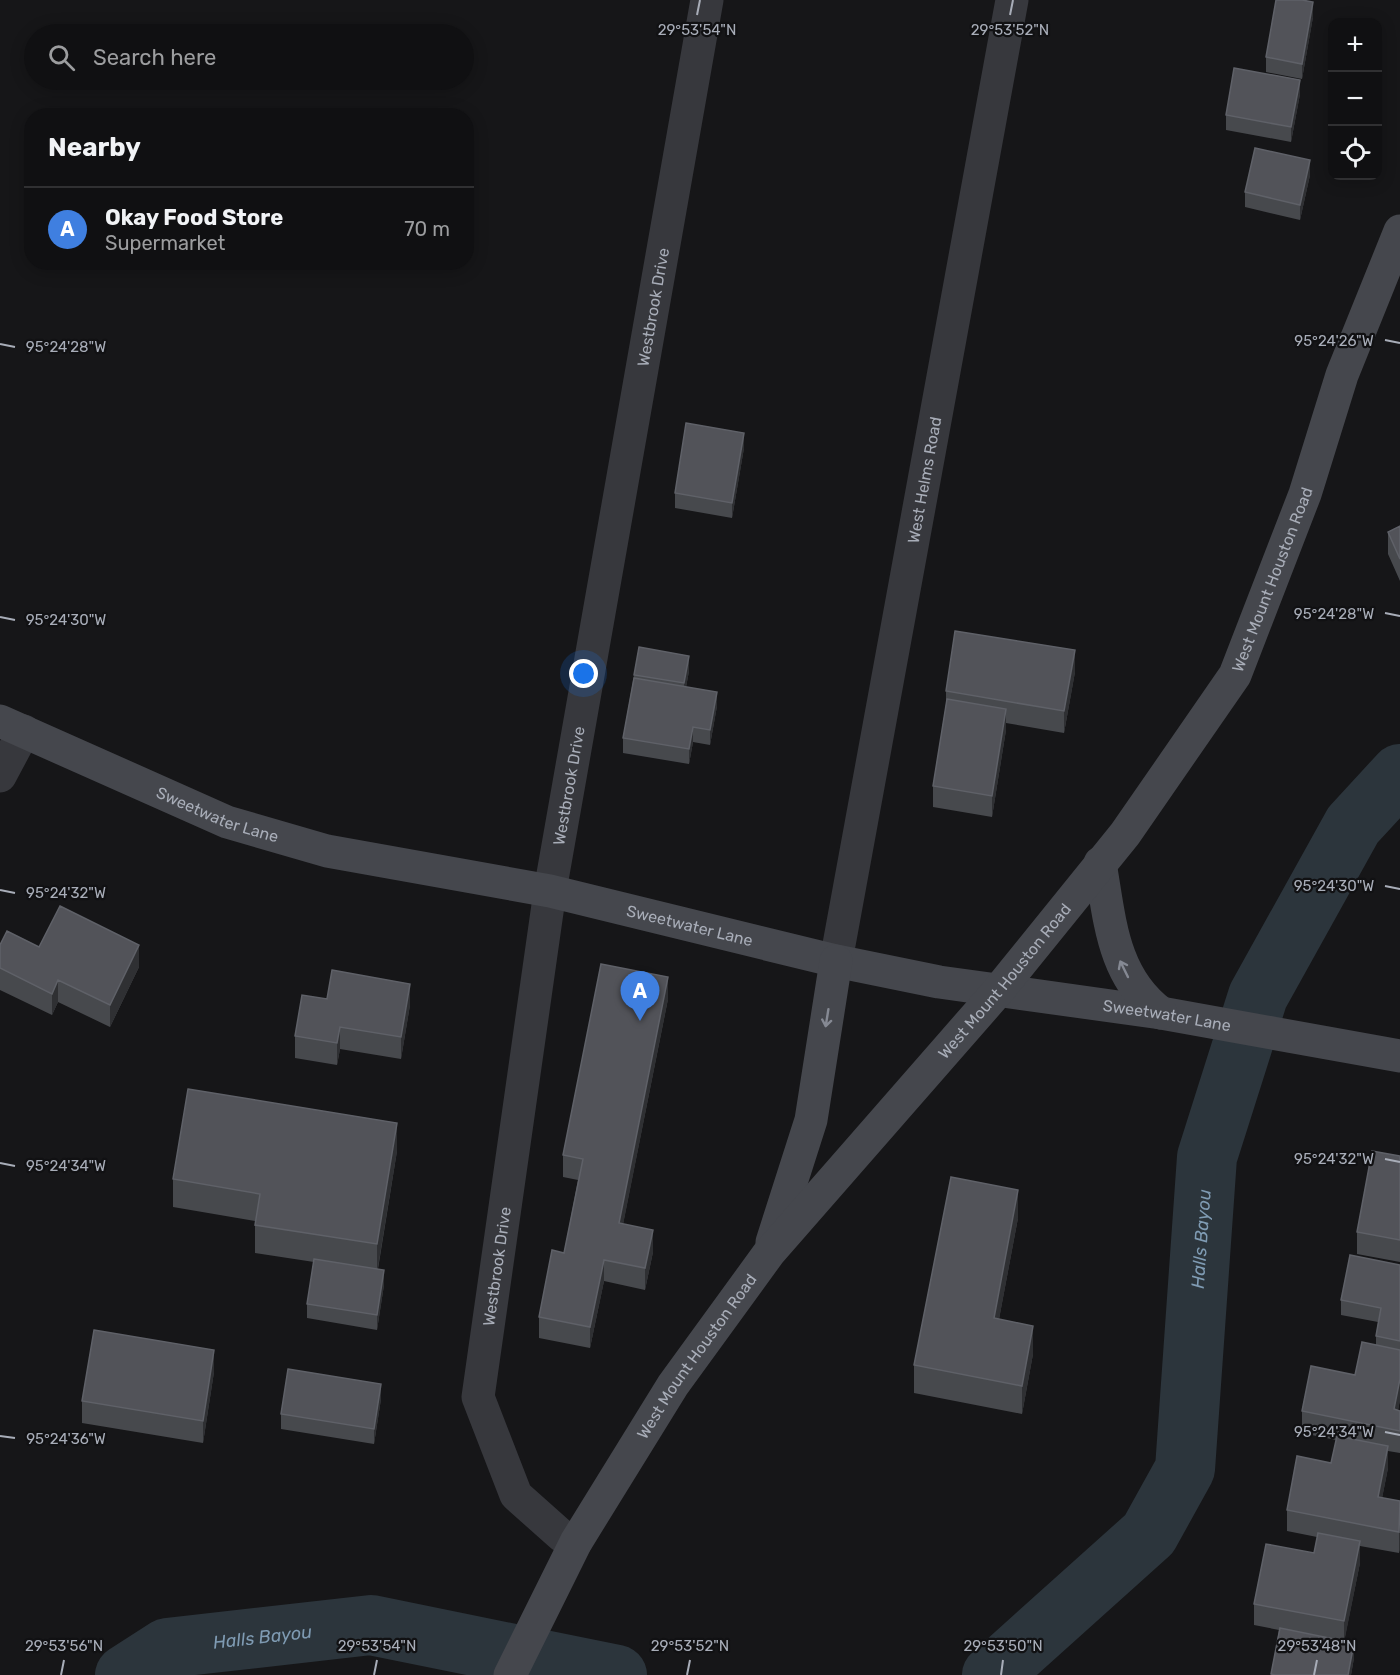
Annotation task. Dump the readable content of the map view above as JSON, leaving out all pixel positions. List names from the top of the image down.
{
  "streets": {
    "main road": ["West Mount Houston Road", "Sweetwater Lane"],
    "street": ["Westbrook Drive", "West Helms Road"]
  },
  "crossings": [
    ["Westbrook Drive", "West Mount Houston Road"],
    ["Westbrook Drive", "Sweetwater Lane"],
    ["West Helms Road", "Sweetwater Lane"],
    ["West Mount Houston Road", "Sweetwater Lane"]
  ],
  "water": ["Halls Bayou"],
  "page": {
    "map_buttons": ["+", "−"],
    "search": "Search here",
    "heading": "Nearby",
    "list": [
      {
        "mark": "A",
        "name": "Okay Food Store",
        "note": "Supermarket",
        "value": "70 m"
      }
    ],
    "pins": "A"
  },
  "coordinates": [
    "29°53'54\"N",
    "29°53'52\"N",
    "95°24'26\"W",
    "95°24'28\"W",
    "95°24'30\"W",
    "95°24'32\"W",
    "95°24'34\"W",
    "95°24'36\"W",
    "29°53'56\"N",
    "29°53'50\"N",
    "29°53'48\"N"
  ]
}
